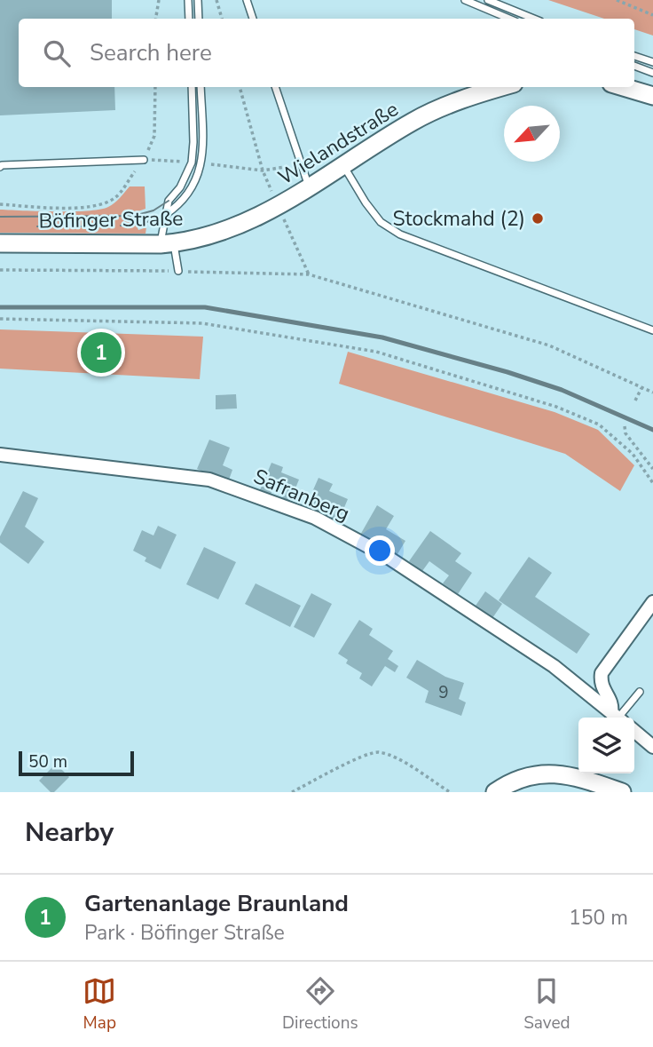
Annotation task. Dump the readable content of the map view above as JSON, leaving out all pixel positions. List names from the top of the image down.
{
  "streets": {
    "street": ["Wielandstraße", "Böfinger Straße", "Safranberg"]
  },
  "crossings": [
    ["Wielandstraße", "Böfinger Straße"]
  ],
  "places": ["Stockmahd (2)"],
  "house_numbers": ["9"],
  "scale_bar": "50 m",
  "north": "bottom left",
  "page": {
    "search": "Search here",
    "pins": "1",
    "scale": "50 m",
    "heading": "Nearby",
    "list": [
      {
        "mark": "1",
        "name": "Gartenanlage Braunland",
        "note": "Park · Böfinger Straße",
        "value": "150 m"
      }
    ],
    "nav": ["Map", "Directions", "Saved"]
  }
}
